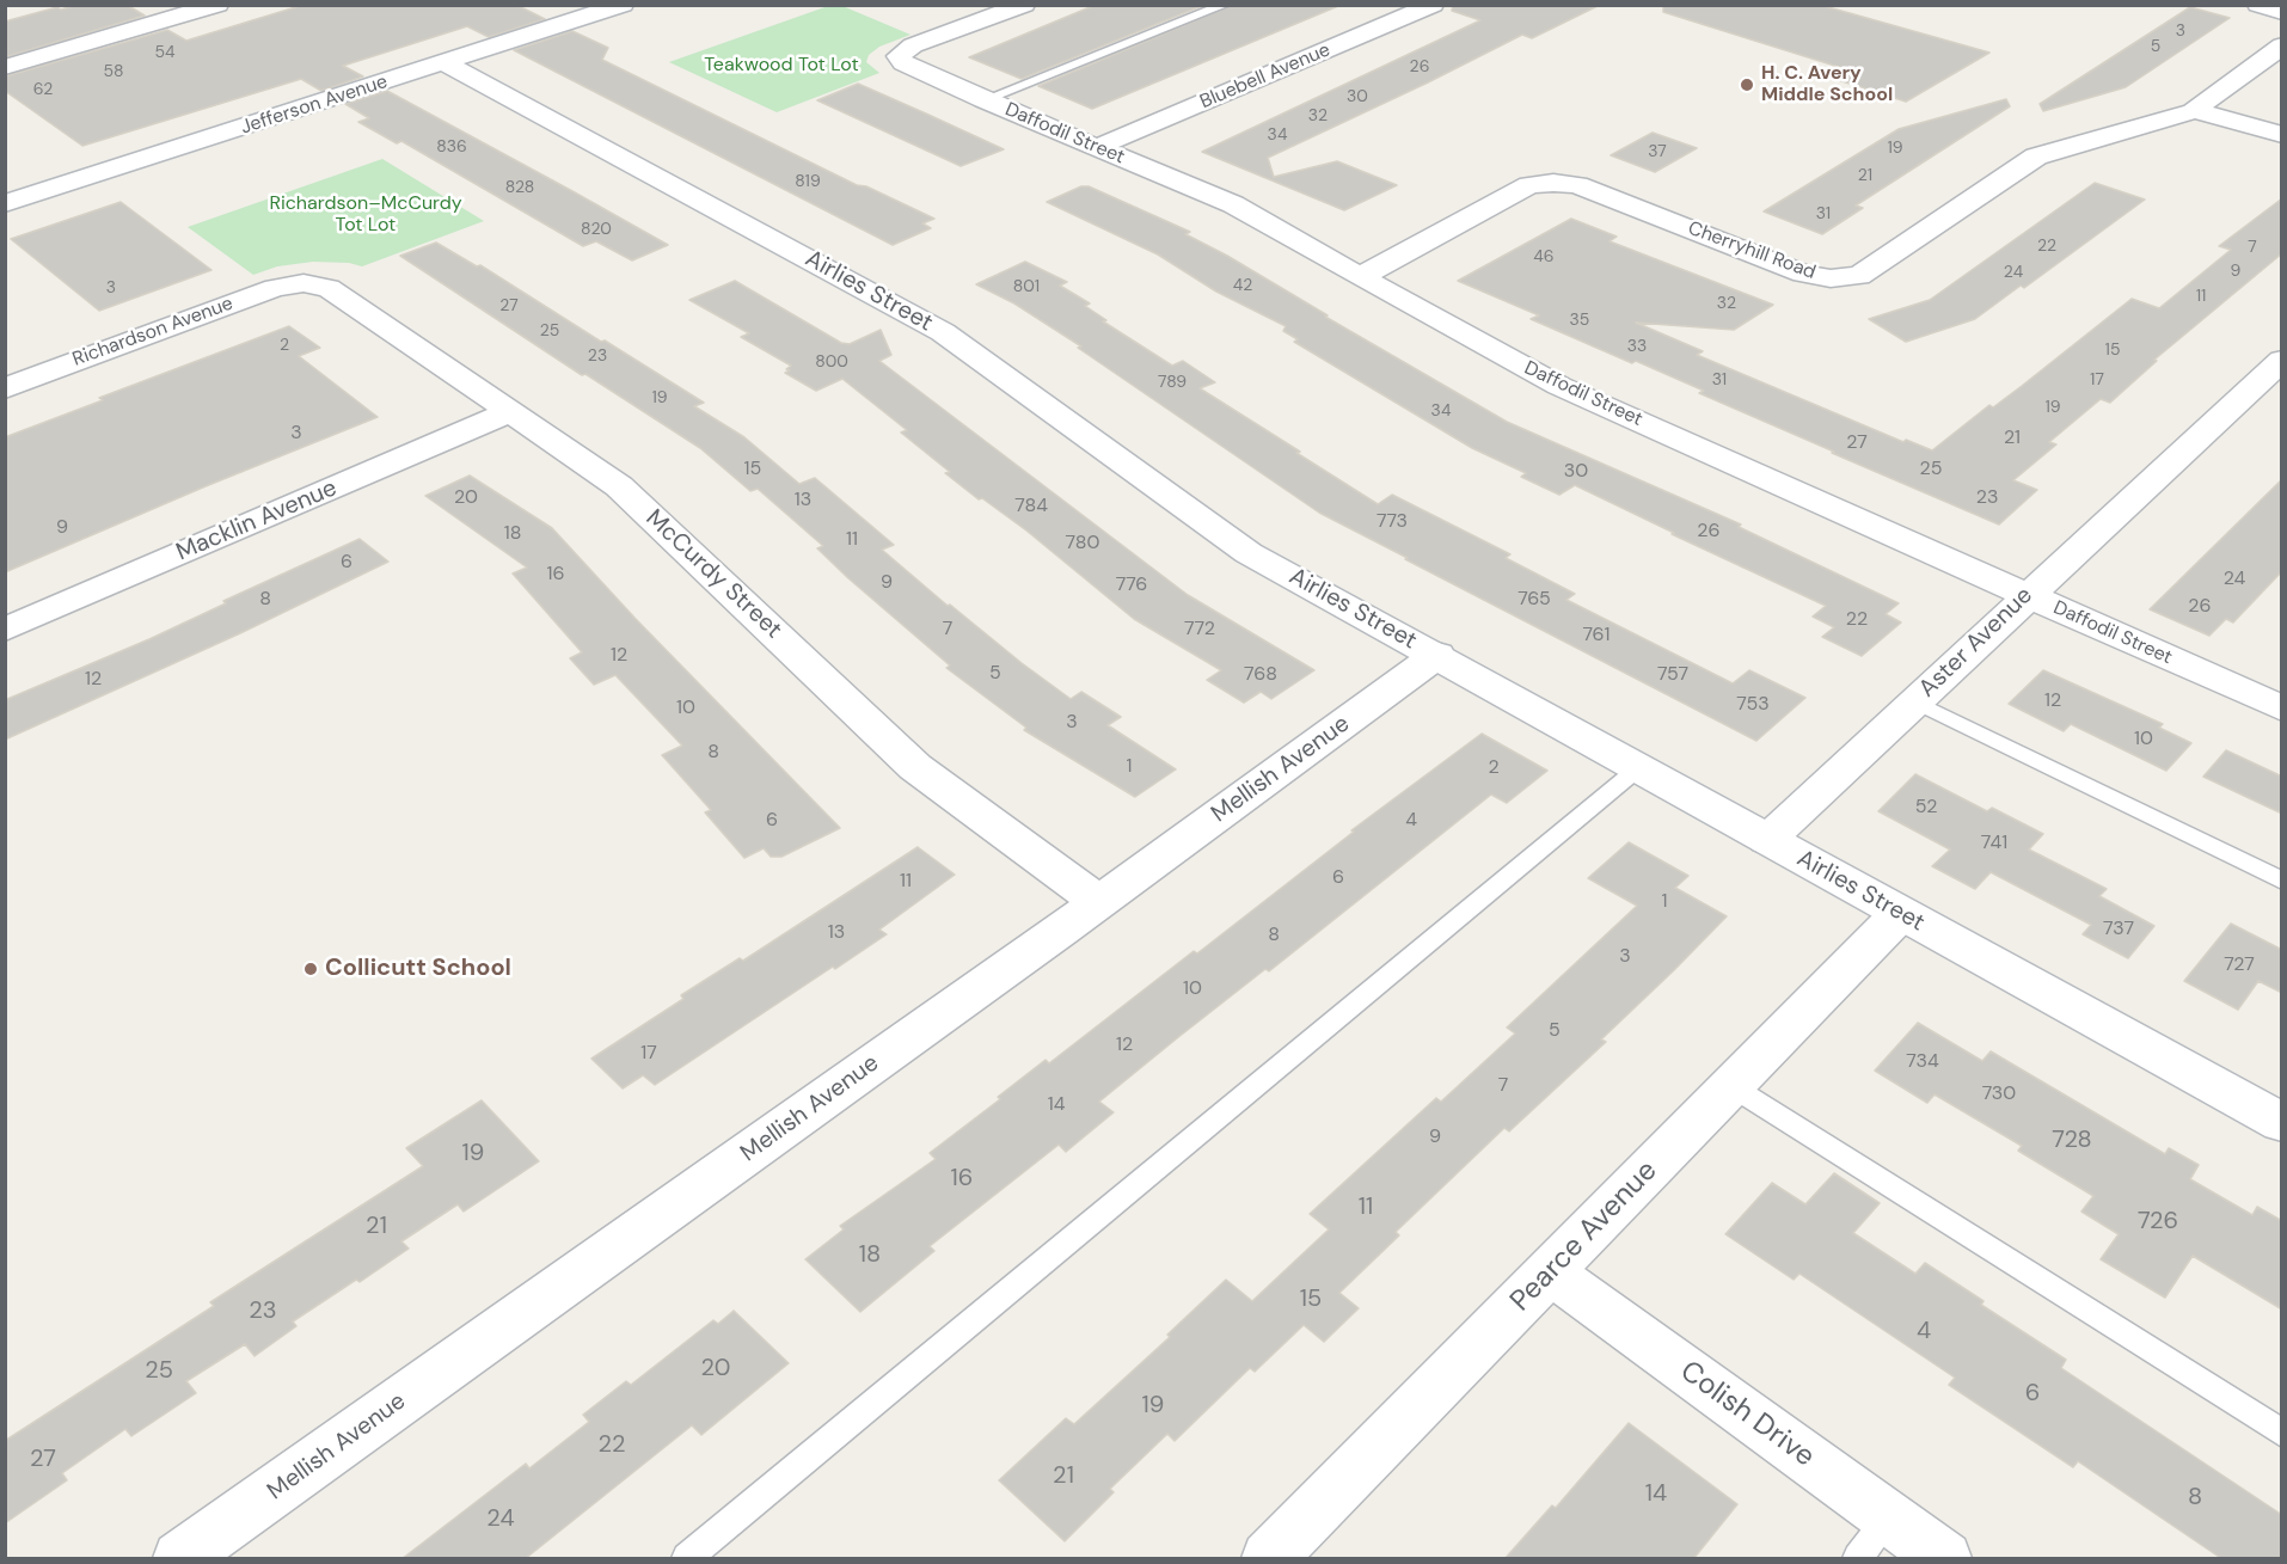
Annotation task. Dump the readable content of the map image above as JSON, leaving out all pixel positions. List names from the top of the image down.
{
  "streets": {
    "street": [
      "Bluebell Avenue",
      "Jefferson Avenue",
      "Daffodil Street",
      "Cherryhill Road",
      "Airlies Street",
      "Richardson Avenue",
      "Macklin Avenue",
      "McCurdy Street",
      "Aster Avenue",
      "Mellish Avenue",
      "Pearce Avenue",
      "Colish Drive"
    ]
  },
  "crossings": [
    ["Bluebell Avenue", "Daffodil Street"],
    ["Jefferson Avenue", "Airlies Street"],
    ["Daffodil Street", "Cherryhill Road"],
    ["Daffodil Street", "Aster Avenue"],
    ["Airlies Street", "Aster Avenue"],
    ["Airlies Street", "Mellish Avenue"],
    ["Airlies Street", "Pearce Avenue"],
    ["Richardson Avenue", "McCurdy Street"],
    ["Macklin Avenue", "McCurdy Street"],
    ["McCurdy Street", "Mellish Avenue"],
    ["Pearce Avenue", "Colish Drive"]
  ],
  "parks": ["Teakwood Tot Lot", "Richardson–McCurdy Tot Lot"],
  "places": ["H. C. Avery Middle School", "Collicutt School"],
  "house_numbers": [
    "3",
    "5",
    "54",
    "26",
    "58",
    "62",
    "30",
    "32",
    "34",
    "836",
    "19",
    "37",
    "21",
    "819",
    "828",
    "31",
    "820",
    "22",
    "7",
    "46",
    "9",
    "24",
    "42",
    "801",
    "3",
    "11",
    "32",
    "27",
    "35",
    "25",
    "2",
    "33",
    "15",
    "23",
    "800",
    "31",
    "17",
    "789",
    "19",
    "19",
    "34",
    "3",
    "21",
    "27",
    "15",
    "25",
    "30",
    "20",
    "23",
    "13",
    "784",
    "773",
    "9",
    "26",
    "18",
    "11",
    "780",
    "6",
    "16",
    "24",
    "9",
    "776",
    "8",
    "765",
    "26",
    "22",
    "7",
    "772",
    "761",
    "12",
    "5",
    "768",
    "757",
    "12",
    "12",
    "753",
    "10",
    "3",
    "10",
    "8",
    "1",
    "2",
    "52",
    "6",
    "4",
    "741",
    "6",
    "11",
    "1",
    "737",
    "13",
    "8",
    "3",
    "727",
    "10",
    "5",
    "12",
    "17",
    "734",
    "7",
    "730",
    "14",
    "9",
    "728",
    "19",
    "16",
    "11",
    "726",
    "21",
    "18",
    "15",
    "23",
    "4",
    "20",
    "25",
    "6",
    "19",
    "22",
    "27",
    "21",
    "14",
    "8",
    "24"
  ]
}
